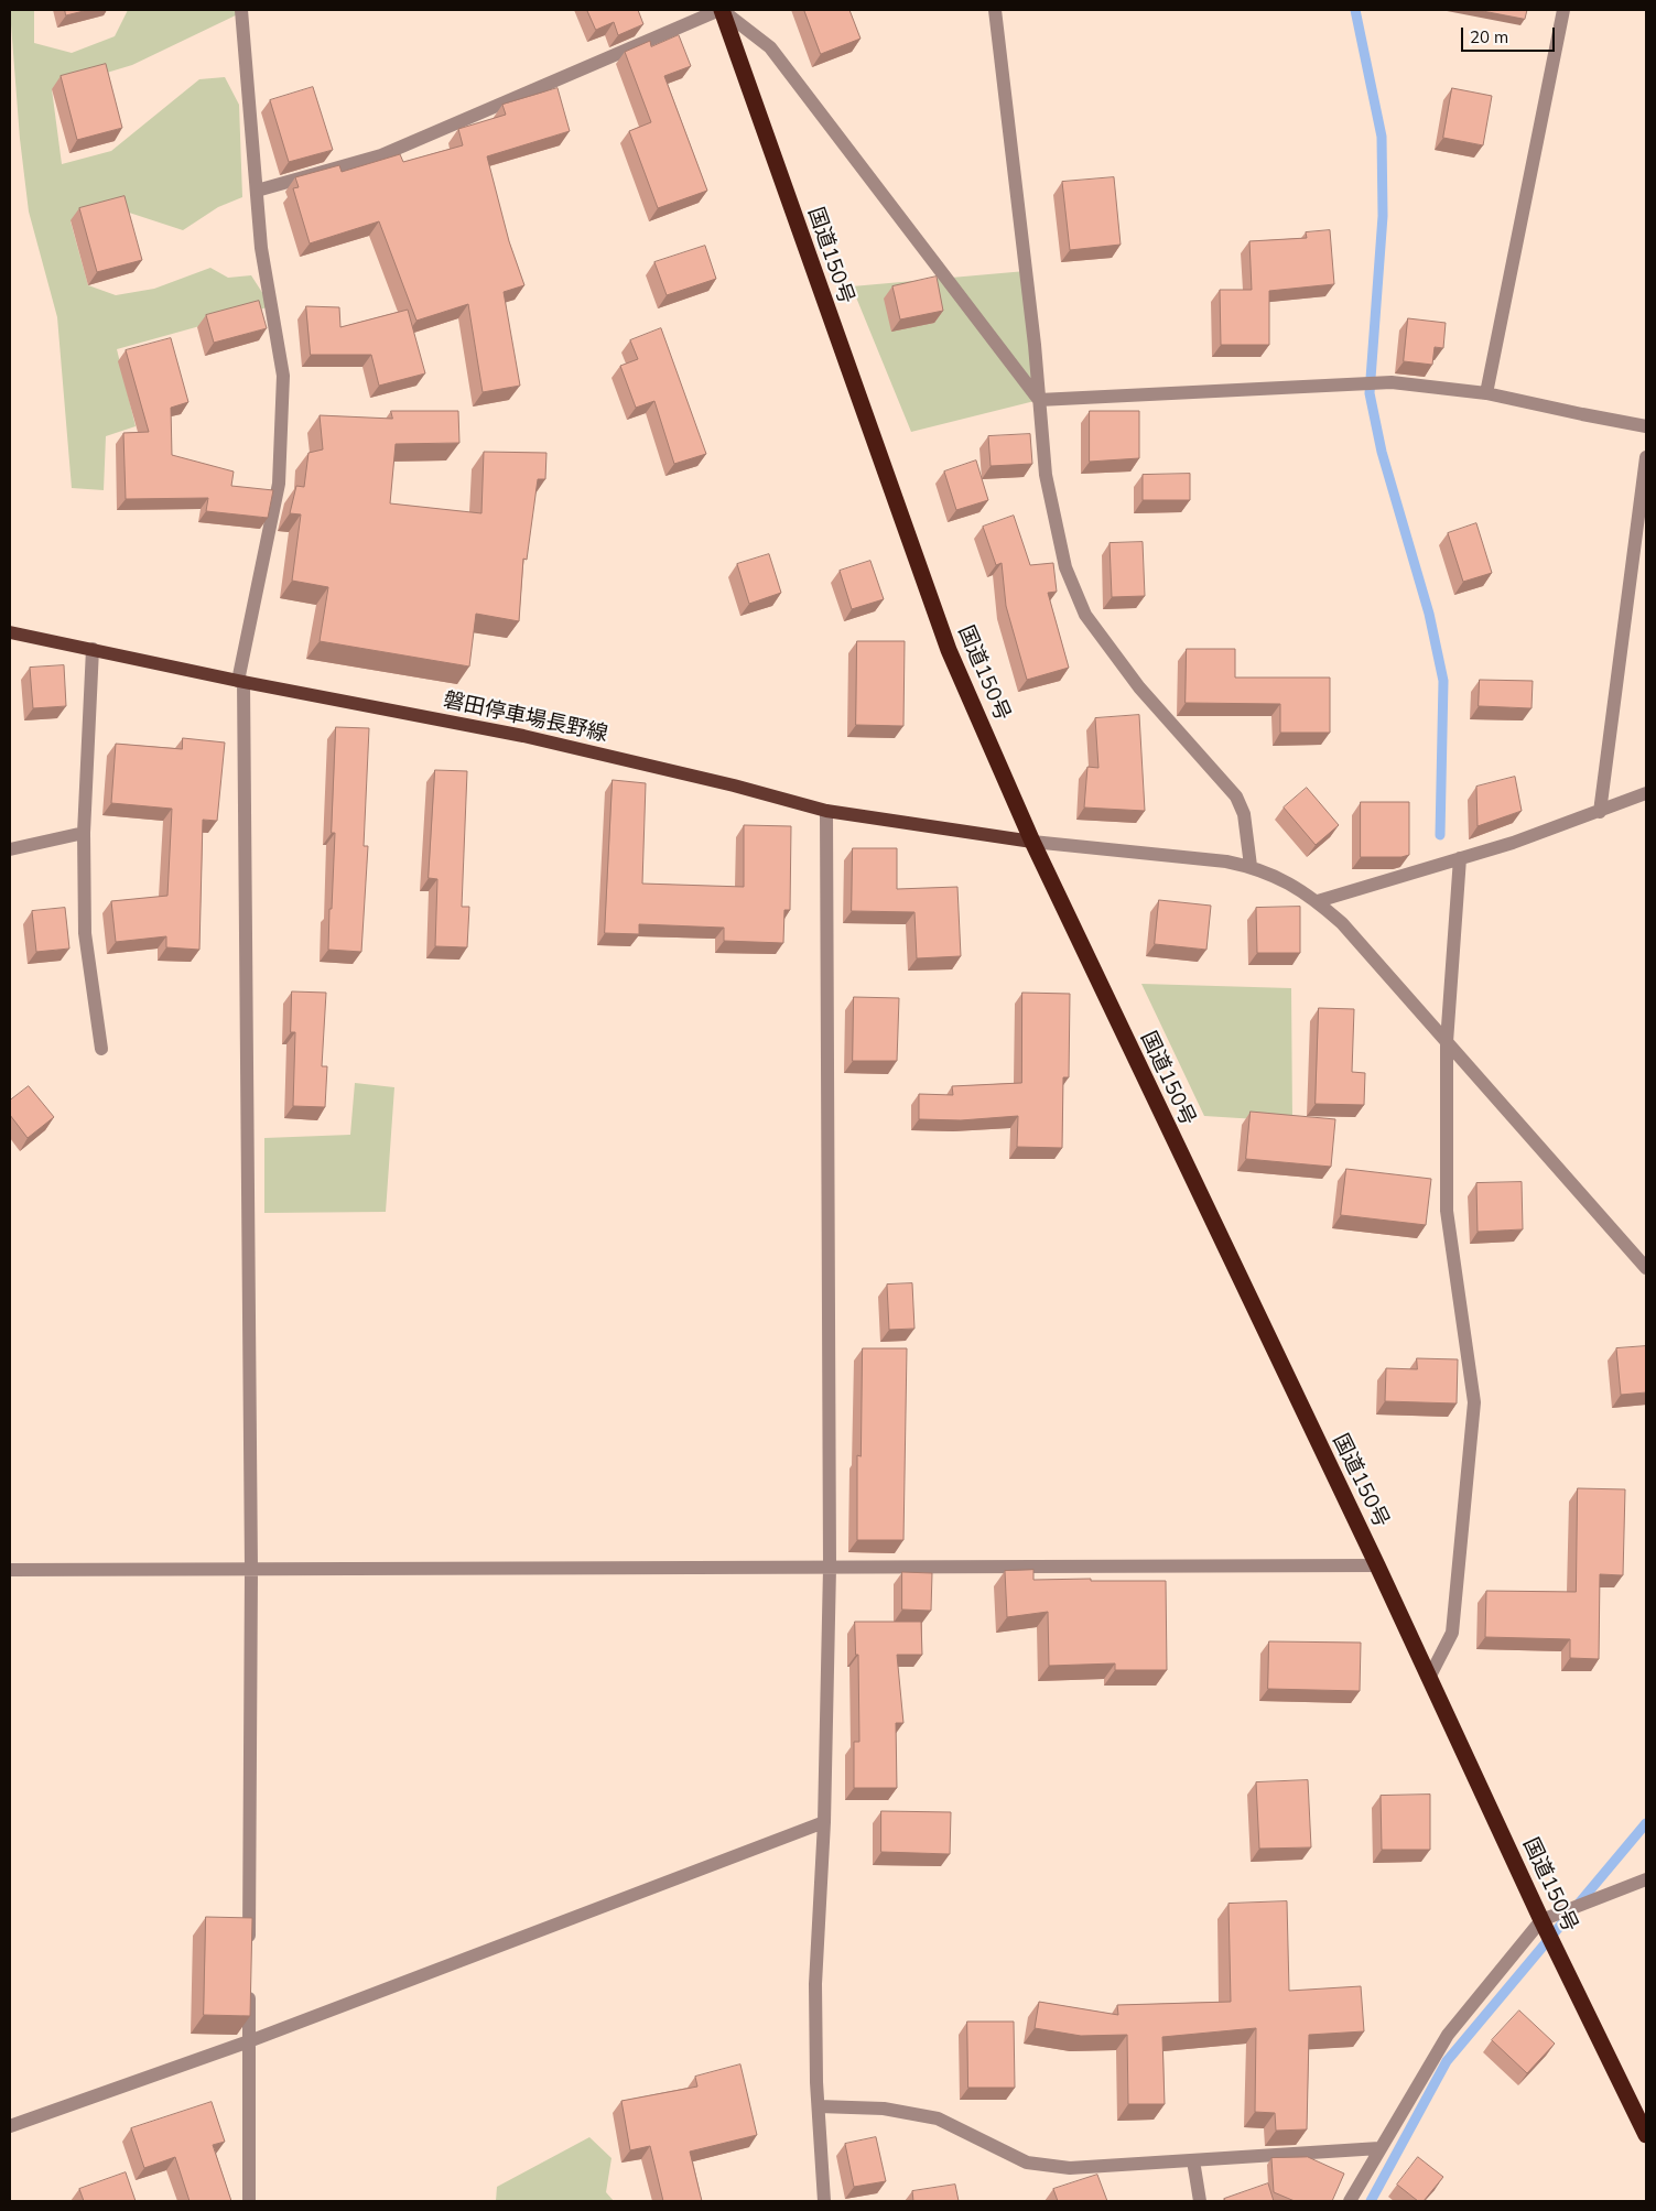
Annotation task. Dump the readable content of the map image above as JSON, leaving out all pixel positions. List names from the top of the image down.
{
  "streets": {
    "highway": ["国道150号"],
    "main road": ["磐田停車場長野線"]
  },
  "crossings": [
    ["国道150号", "磐田停車場長野線"]
  ],
  "scale_bar": "20 m"
}
